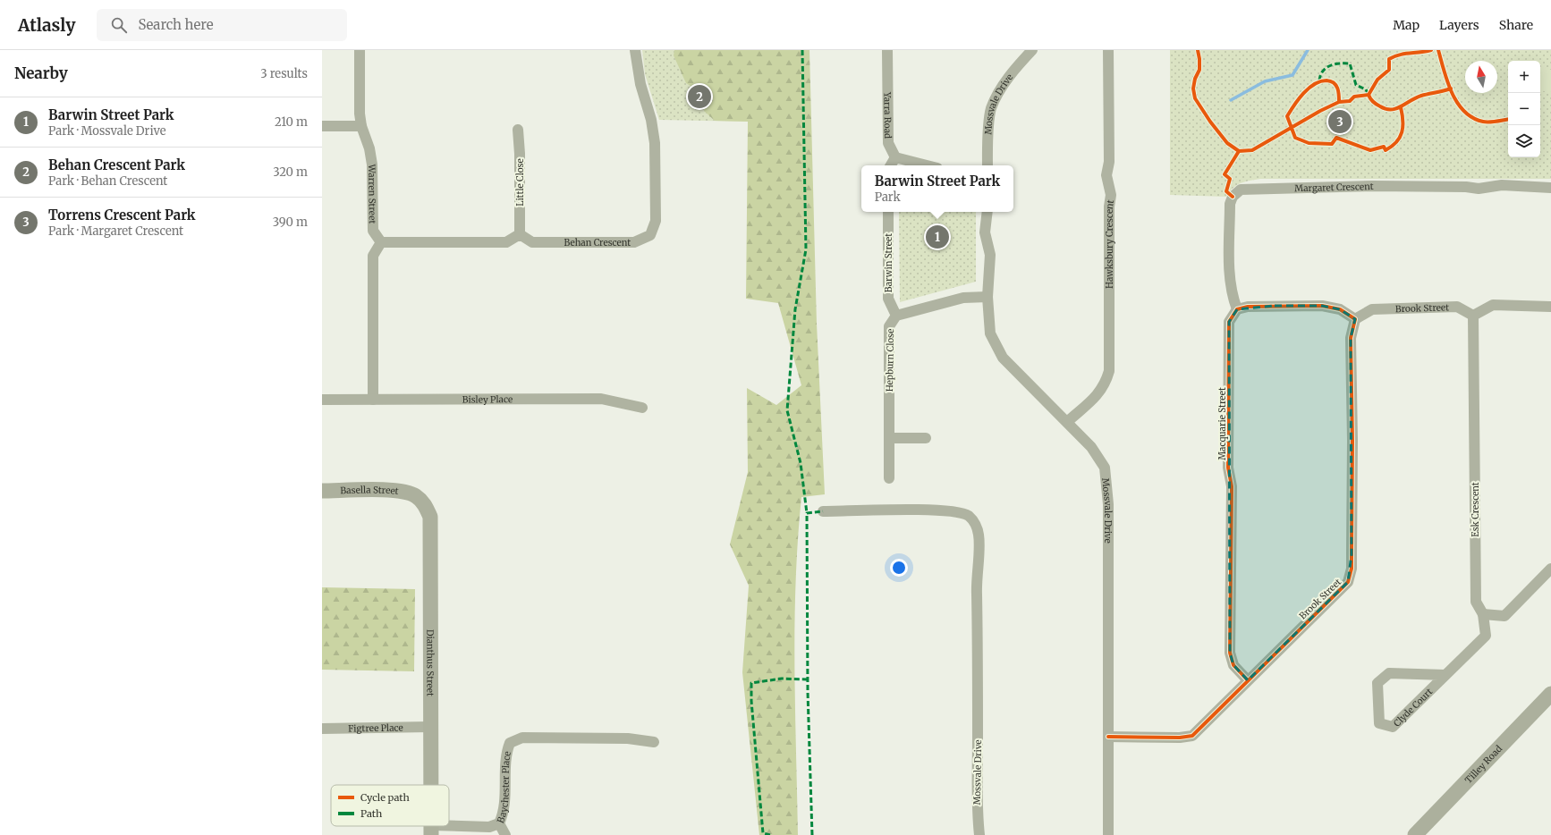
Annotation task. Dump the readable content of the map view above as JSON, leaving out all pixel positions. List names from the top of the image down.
{
  "streets": {
    "street": [
      "Mossvale Drive",
      "Yarra Road",
      "Little Close",
      "Margaret Crescent",
      "Warren Street",
      "Behan Crescent",
      "Hawksbury Crescent",
      "Barwin Street",
      "Brook Street",
      "Hepburn Close",
      "Bisley Place",
      "Macquarie Street",
      "Basella Street",
      "Esk Crescent",
      "Dianthus Street",
      "Clyde Court",
      "Figtree Place",
      "Tilley Road",
      "Baychester Place"
    ]
  },
  "crossings": [
    ["Mossvale Drive", "Hawksbury Crescent"],
    ["Mossvale Drive", "Brook Street"],
    ["Mossvale Drive", "Hepburn Close"],
    ["Little Close", "Behan Crescent"],
    ["Margaret Crescent", "Macquarie Street"],
    ["Barwin Street", "Hepburn Close"],
    ["Brook Street", "Macquarie Street"],
    ["Brook Street", "Esk Crescent"],
    ["Basella Street", "Dianthus Street"],
    ["Esk Crescent", "Clyde Court"],
    ["Dianthus Street", "Figtree Place"]
  ],
  "legend": ["Cycle path", "Path"],
  "north": "top",
  "page": {
    "header": "Atlasly",
    "search": "Search here",
    "nav": ["Map", "Layers", "Share"],
    "heading": ["Nearby", "3 results"],
    "map_buttons": ["+", "−"],
    "pins": ["2", "3", "1"],
    "list": [
      {
        "mark": "1",
        "name": "Barwin Street Park",
        "note": "Park · Mossvale Drive",
        "value": "210 m"
      },
      {
        "mark": "2",
        "name": "Behan Crescent Park",
        "note": "Park · Behan Crescent",
        "value": "320 m"
      },
      {
        "mark": "3",
        "name": "Torrens Crescent Park",
        "note": "Park · Margaret Crescent",
        "value": "390 m"
      }
    ],
    "popup": ["Barwin Street Park", "Park"]
  }
}
